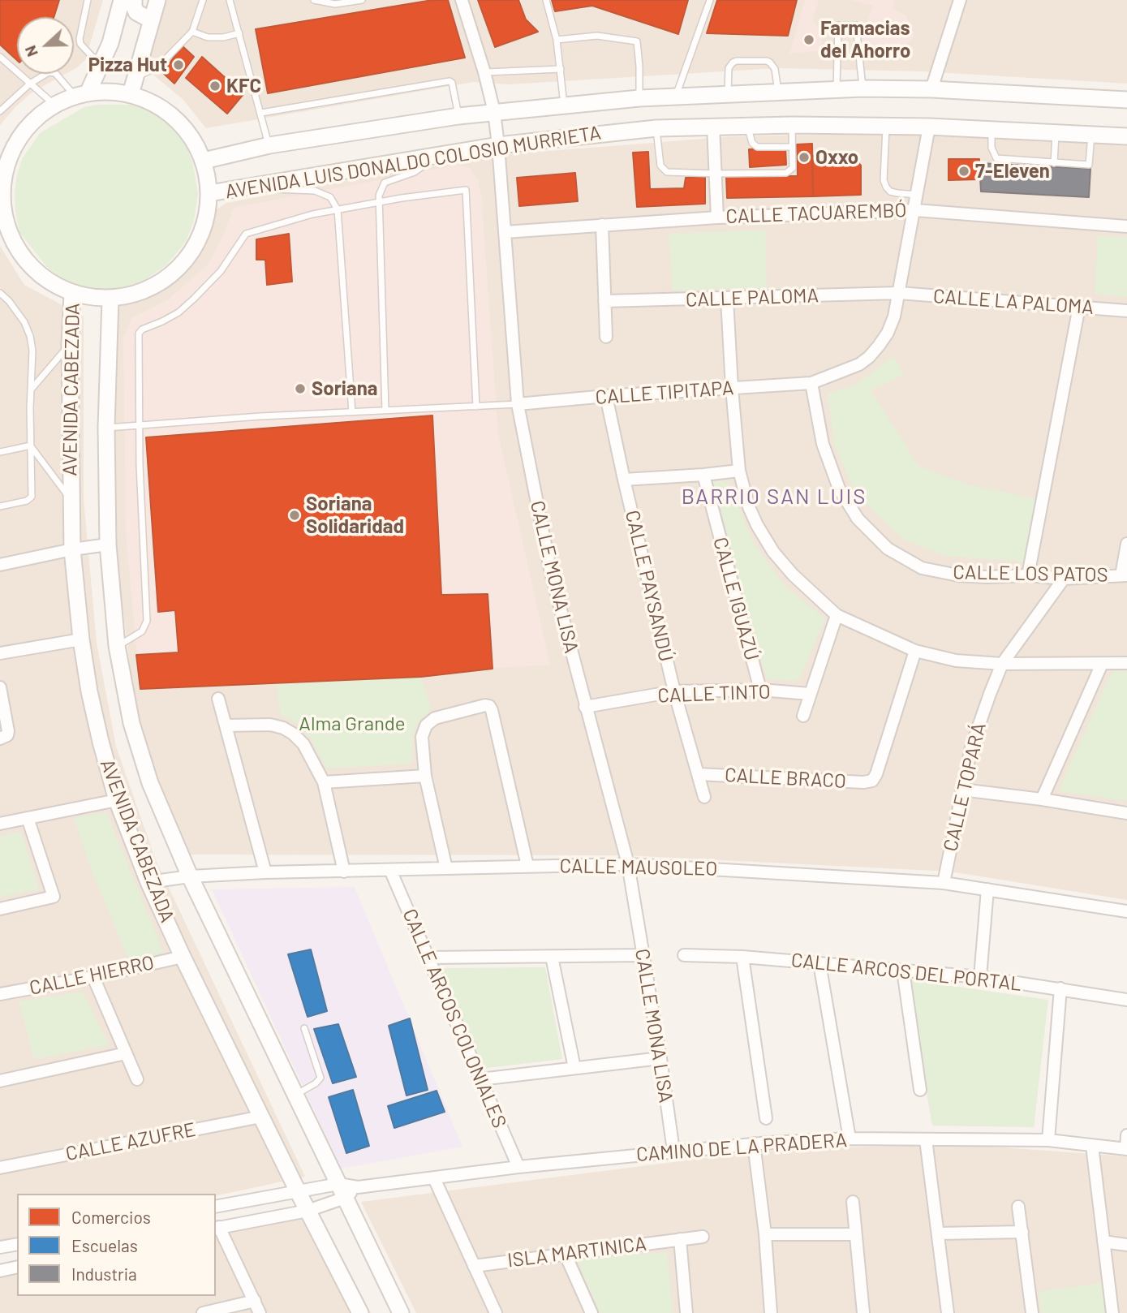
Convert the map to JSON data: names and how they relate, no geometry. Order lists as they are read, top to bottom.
{
  "streets": {
    "main road": ["AVENIDA LUIS DONALDO COLOSIO MURRIETA", "AVENIDA CABEZADA"],
    "street": [
      "CALLE TACUAREMBÓ",
      "CALLE PALOMA",
      "CALLE LA PALOMA",
      "CALLE TIPITAPA",
      "CALLE LOS PATOS",
      "CALLE MONA LISA",
      "CALLE PAYSANDÚ",
      "CALLE IGUAZÚ",
      "CALLE TINTO",
      "CALLE BRACO",
      "CALLE TOPARÁ",
      "CALLE MAUSOLEO",
      "CALLE ARCOS DEL PORTAL",
      "CALLE HIERRO",
      "CALLE ARCOS COLONIALES",
      "CALLE AZUFRE",
      "CAMINO DE LA PRADERA",
      "ISLA MARTINICA"
    ]
  },
  "crossings": [
    ["AVENIDA LUIS DONALDO COLOSIO MURRIETA", "CALLE MONA LISA"],
    ["CALLE TACUAREMBÓ", "CALLE MONA LISA"],
    ["CALLE PALOMA", "CALLE LA PALOMA"],
    ["CALLE PALOMA", "CALLE TIPITAPA"],
    ["CALLE LA PALOMA", "CALLE TIPITAPA"],
    ["AVENIDA CABEZADA", "CALLE MAUSOLEO"],
    ["AVENIDA CABEZADA", "CALLE HIERRO"],
    ["AVENIDA CABEZADA", "CALLE AZUFRE"],
    ["AVENIDA CABEZADA", "CAMINO DE LA PRADERA"],
    ["CALLE TIPITAPA", "CALLE LOS PATOS"],
    ["CALLE TIPITAPA", "CALLE MONA LISA"],
    ["CALLE TIPITAPA", "CALLE PAYSANDÚ"],
    ["CALLE LOS PATOS", "CALLE TOPARÁ"],
    ["CALLE MONA LISA", "CALLE TINTO"],
    ["CALLE MONA LISA", "CALLE MAUSOLEO"],
    ["CALLE MONA LISA", "CAMINO DE LA PRADERA"],
    ["CALLE PAYSANDÚ", "CALLE TINTO"],
    ["CALLE PAYSANDÚ", "CALLE BRACO"],
    ["CALLE IGUAZÚ", "CALLE TINTO"],
    ["CALLE TOPARÁ", "CALLE MAUSOLEO"],
    ["CALLE MAUSOLEO", "CALLE ARCOS COLONIALES"],
    ["CALLE ARCOS COLONIALES", "CAMINO DE LA PRADERA"]
  ],
  "districts": ["BARRIO SAN LUIS"],
  "parks": ["Alma Grande"],
  "places": [
    "Farmacias del Ahorro",
    "Pizza Hut",
    "KFC",
    "Oxxo",
    "7-Eleven",
    "Soriana",
    "Soriana Solidaridad"
  ],
  "legend": ["Comercios", "Escuelas", "Industria"],
  "north": "left"
}
